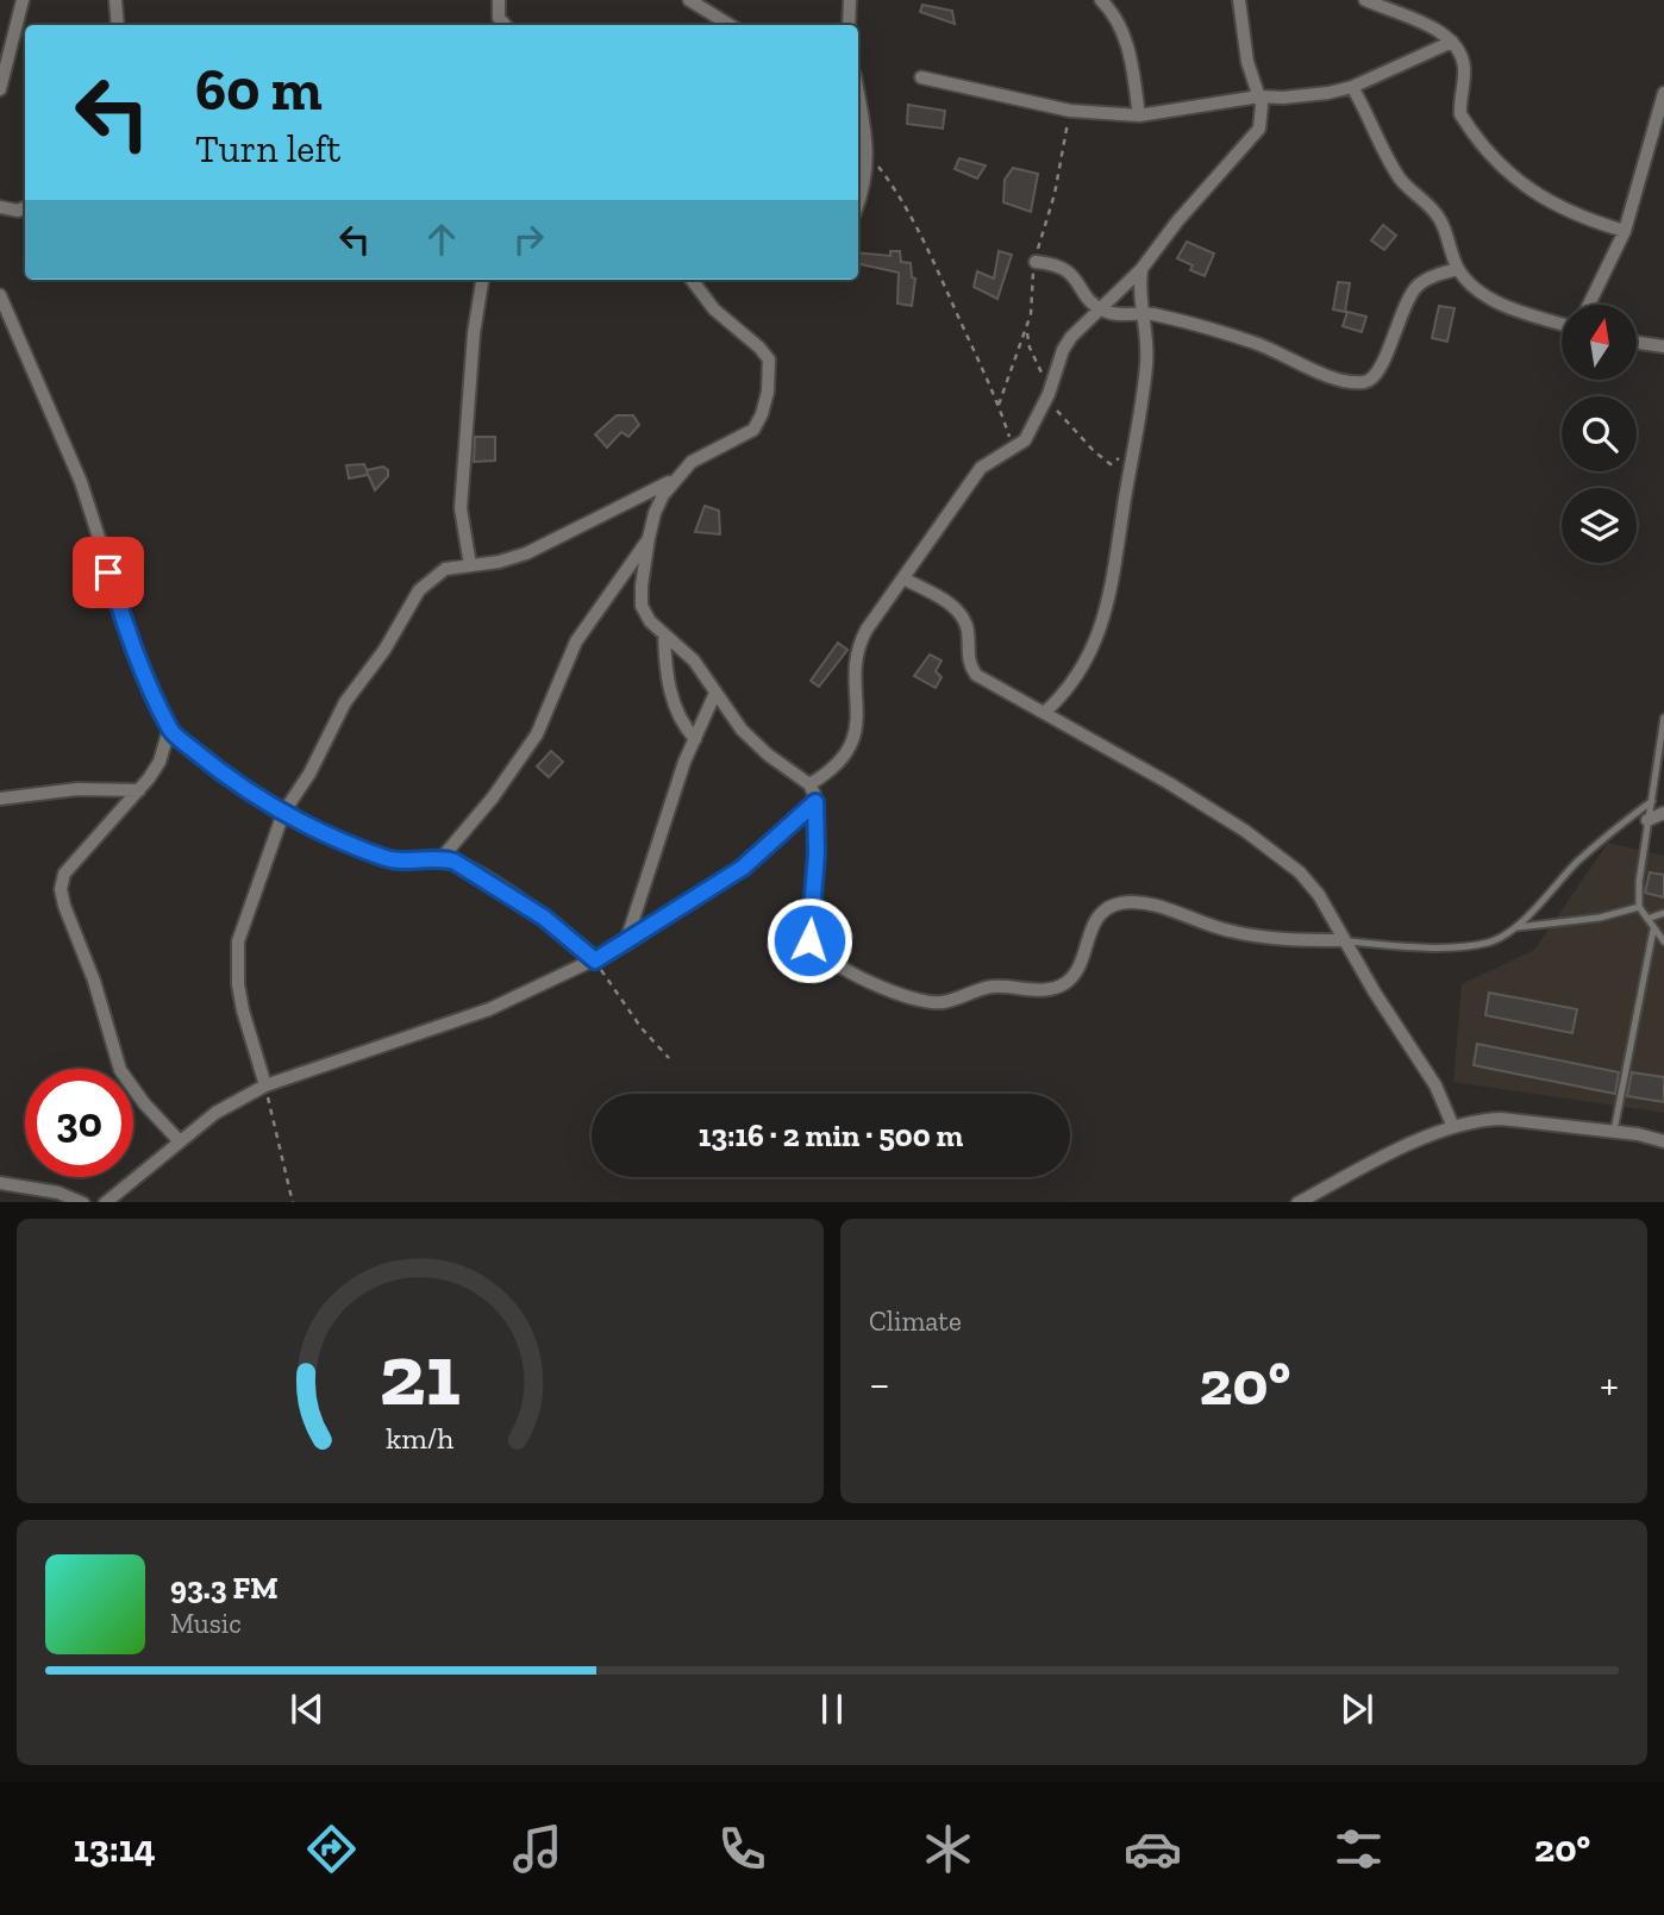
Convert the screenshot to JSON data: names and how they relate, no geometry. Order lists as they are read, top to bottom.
{
  "north": "top",
  "page": {
    "turn": ["60 m", "Turn left"],
    "limit": "30",
    "trip": "13:16 · 2 min · 500 m",
    "tile": "Climate",
    "heat": ["−", "20°", "+"],
    "song": ["93.3 FM", "Music"],
    "tabs": ["13:14", "20°"],
    "gauge": ["21", "km/h"]
  }
}
